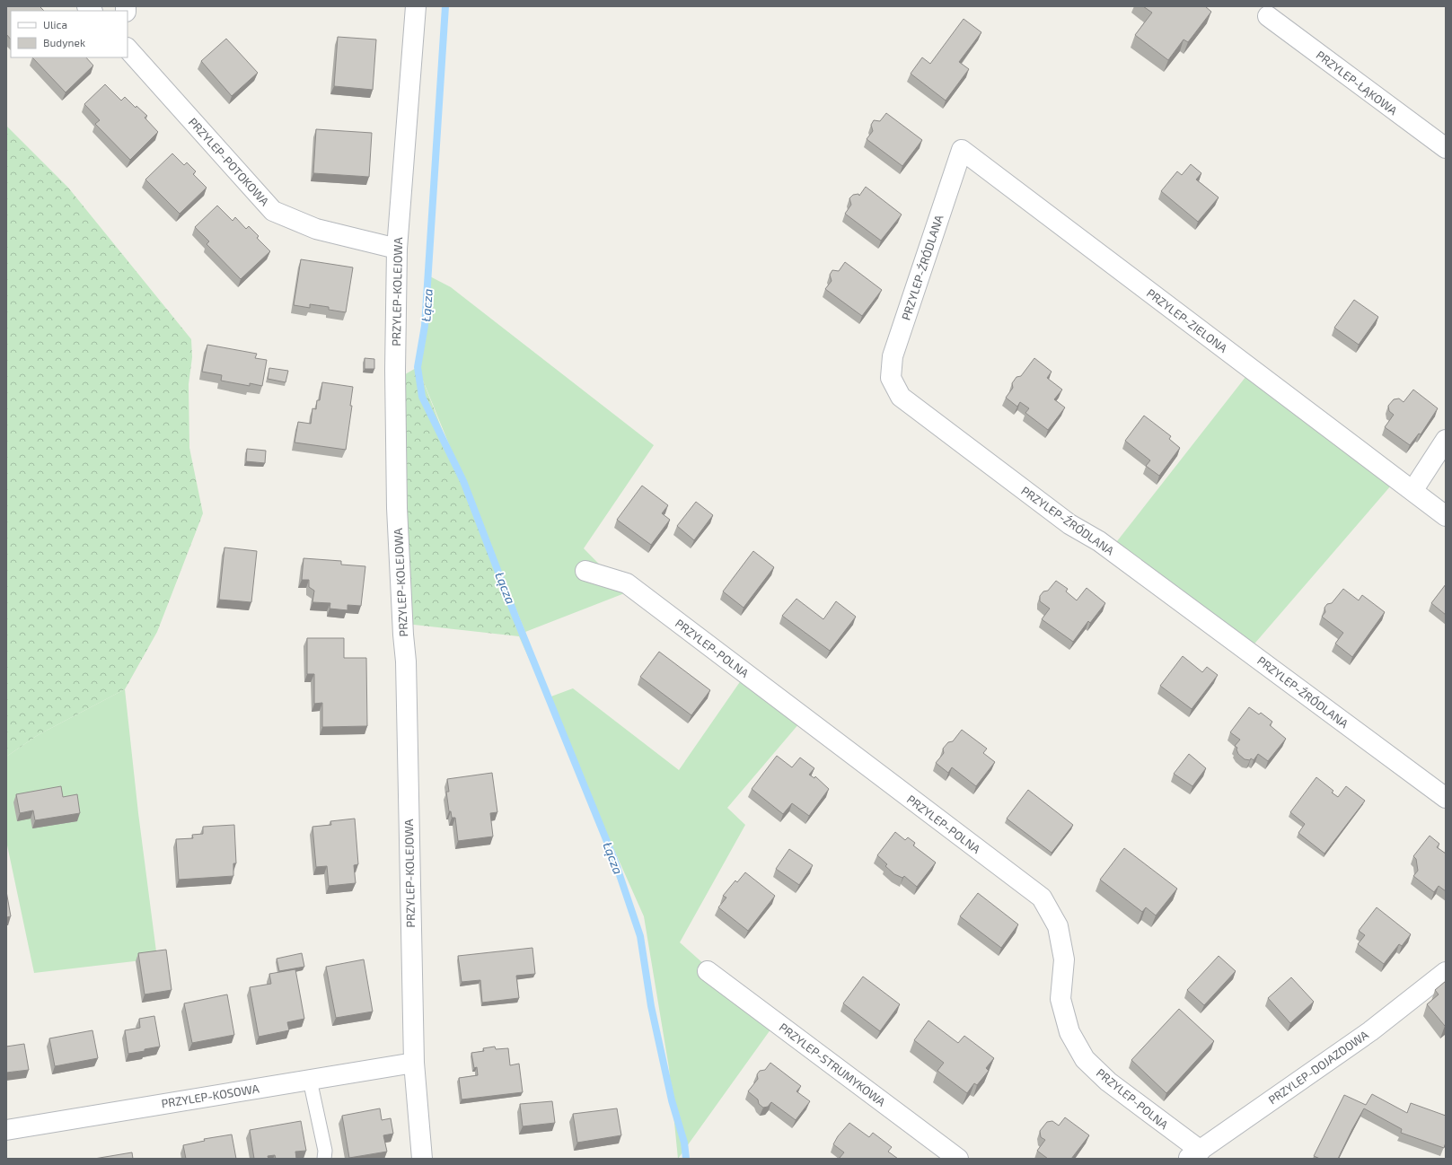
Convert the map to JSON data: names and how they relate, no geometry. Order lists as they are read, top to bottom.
{
  "streets": {
    "street": [
      "PRZYLEP-ŁĄKOWA",
      "PRZYLEP-POTOKOWA",
      "PRZYLEP-ŹRÓDLANA",
      "PRZYLEP-KOLEJOWA",
      "PRZYLEP-ZIELONA",
      "PRZYLEP-POLNA",
      "PRZYLEP-STRUMYKOWA",
      "PRZYLEP-DOJAZDOWA",
      "PRZYLEP-KOSOWA"
    ]
  },
  "crossings": [
    ["PRZYLEP-POTOKOWA", "PRZYLEP-KOLEJOWA"],
    ["PRZYLEP-ŹRÓDLANA", "PRZYLEP-ZIELONA"],
    ["PRZYLEP-KOLEJOWA", "PRZYLEP-KOSOWA"],
    ["PRZYLEP-POLNA", "PRZYLEP-DOJAZDOWA"]
  ],
  "water": ["Łącza"],
  "legend": ["Ulica", "Budynek"]
}
